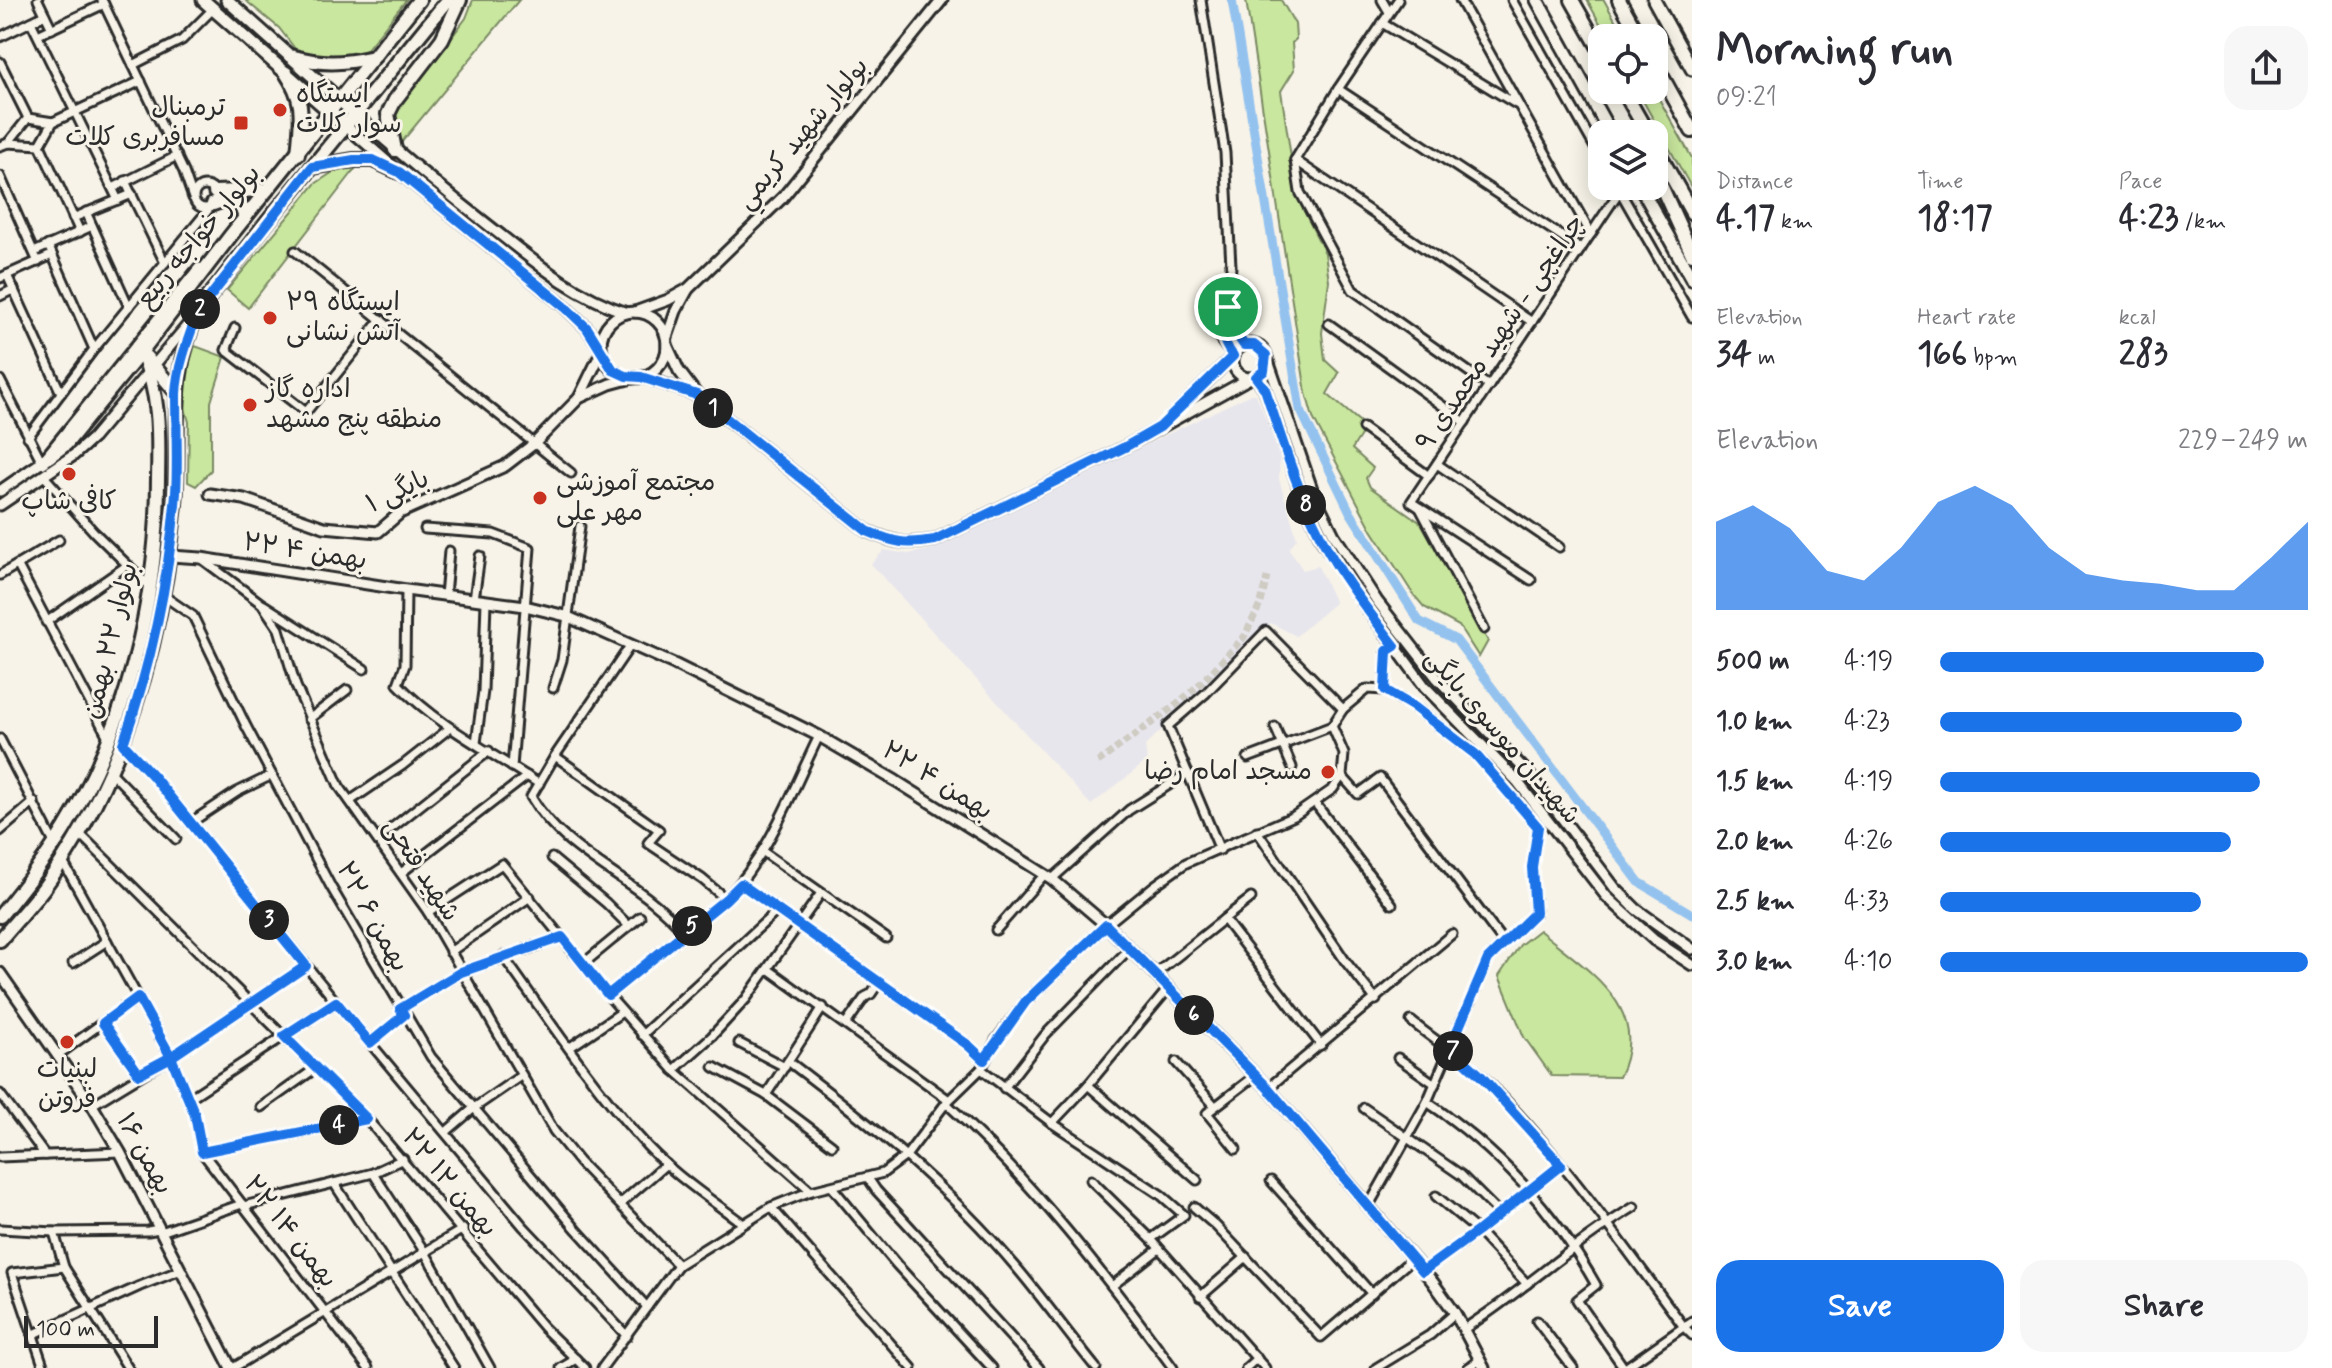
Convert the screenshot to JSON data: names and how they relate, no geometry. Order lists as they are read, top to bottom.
{
  "streets": {
    "main road": ["بولوار خواجه ربیع", "بولوار ۲۲ بهمن"],
    "street": [
      "بولوار شهيد كريمي",
      "۹ چراغچی - شهید محمدی",
      "بایگی ۱",
      "۲۲ بهمن ۴",
      "شهیدان موسوی بایگی",
      "شهید فتحی",
      "۲۲ بهمن ۶",
      "بهمن ۱۶",
      "۲۲ بهمن ۱۲",
      "۲۲ بهمن ۱۴"
    ]
  },
  "crossings": [
    ["بولوار خواجه ربیع", "بولوار ۲۲ بهمن"],
    ["۲۲ بهمن ۴", "بولوار ۲۲ بهمن"],
    ["۲۲ بهمن ۴", "شهید فتحی"],
    ["بولوار ۲۲ بهمن", "۲۲ بهمن ۶"],
    ["بولوار ۲۲ بهمن", "۲۲ بهمن ۱۲"],
    ["بولوار ۲۲ بهمن", "۲۲ بهمن ۱۴"]
  ],
  "places": {
    "other": [
      "ایستگاه سوار کلات",
      "ایستگاه ۲۹ آتش نشانی",
      "اداره گاز منطقه پنج مشهد",
      "کافی شاپ",
      "مجتمع آموزشی مهر علی",
      "مسجد امام رضا",
      "لبنیات فروتن"
    ],
    "transit": ["ترمبنال مسافربری کلات"]
  },
  "scale_bar": "100 m",
  "page": {
    "heading": ["Morning run", "09:21"],
    "stats": [
      ["Distance", "4.17 km"],
      ["Time", "18:17"],
      ["Pace", "4:23 /km"],
      ["Elevation", "34 m"],
      ["Heart rate", "166 bpm"],
      ["kcal", "283"]
    ],
    "pins": [
      "2",
      "1",
      "8",
      "3",
      "5",
      "6",
      "7",
      "4"
    ],
    "chart": ["Elevation", "229–249 m"],
    "list": [
      {
        "name": "500 m",
        "note": "4:19"
      },
      {
        "name": "1.0 km",
        "note": "4:23"
      },
      {
        "name": "1.5 km",
        "note": "4:19"
      },
      {
        "name": "2.0 km",
        "note": "4:26"
      },
      {
        "name": "2.5 km",
        "note": "4:33"
      },
      {
        "name": "3.0 km",
        "note": "4:10"
      }
    ],
    "buttons": ["Save", "Share"],
    "scale": "100 m"
  }
}
